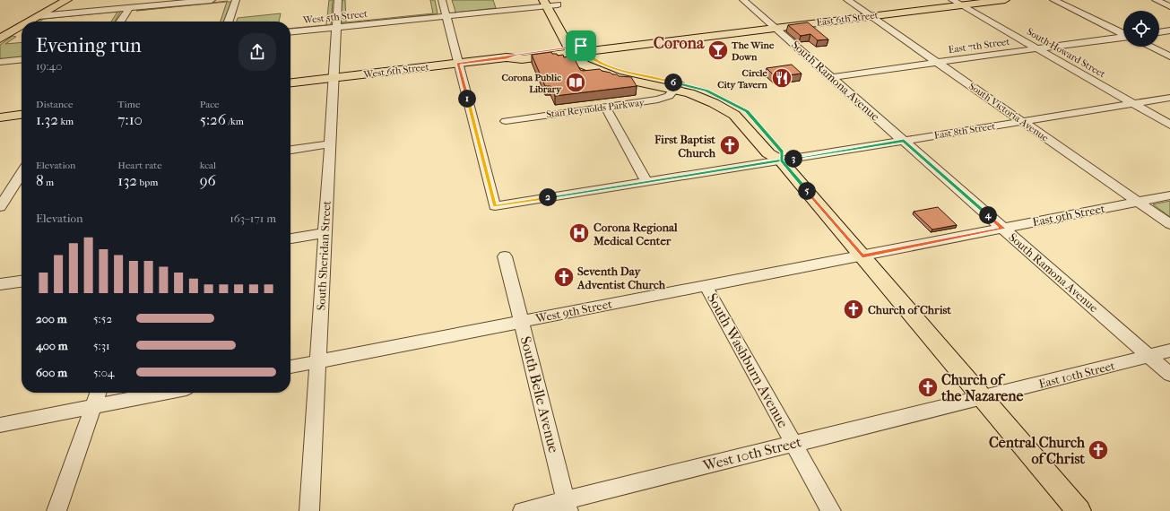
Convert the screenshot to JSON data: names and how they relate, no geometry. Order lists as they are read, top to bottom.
{
  "streets": {
    "main road": ["East 6th Street", "West 6th Street"],
    "street": [
      "West 5th Street",
      "East 7th Street",
      "South Howard Street",
      "South Ramona Avenue",
      "Stan Reynolds Parkway",
      "South Victoria Avenue",
      "East 8th Street",
      "East 9th Street",
      "South Sheridan Street",
      "West 9th Street",
      "South Washburn Avenue",
      "East 10th Street",
      "South Belle Avenue",
      "West 10th Street"
    ]
  },
  "crossings": [
    ["West 5th Street", "South Sheridan Street"],
    ["East 6th Street", "South Howard Street"],
    ["East 6th Street", "West 6th Street"],
    ["East 6th Street", "South Ramona Avenue"],
    ["East 6th Street", "South Victoria Avenue"],
    ["East 7th Street", "South Howard Street"],
    ["East 7th Street", "South Ramona Avenue"],
    ["East 7th Street", "South Victoria Avenue"],
    ["South Howard Street", "East 8th Street"],
    ["West 6th Street", "East 8th Street"],
    ["West 6th Street", "South Sheridan Street"],
    ["South Ramona Avenue", "East 8th Street"],
    ["South Ramona Avenue", "East 9th Street"],
    ["South Ramona Avenue", "East 10th Street"],
    ["South Victoria Avenue", "East 8th Street"],
    ["South Victoria Avenue", "East 9th Street"],
    ["East 9th Street", "West 9th Street"],
    ["South Sheridan Street", "West 9th Street"],
    ["West 9th Street", "South Washburn Avenue"],
    ["West 9th Street", "South Belle Avenue"],
    ["South Washburn Avenue", "West 10th Street"],
    ["East 10th Street", "West 10th Street"],
    ["South Belle Avenue", "West 10th Street"]
  ],
  "districts": ["Corona"],
  "places": {
    "bar": ["The Wine Down"],
    "restaurant": ["Circle City Tavern"],
    "library": ["Corona Public Library"],
    "church": [
      "First Baptist Church",
      "Seventh Day Adventist Church",
      "Church of Christ",
      "Church of the Nazarene",
      "Central Church of Christ"
    ],
    "hospital": ["Corona Regional Medical Center"]
  },
  "page": {
    "heading": ["Evening run", "19:40"],
    "pins": [
      "6",
      "1",
      "3",
      "5",
      "2",
      "4"
    ],
    "stats": [
      ["Distance", "1.32 km"],
      ["Time", "7:10"],
      ["Pace", "5:26 /km"],
      ["Elevation", "8 m"],
      ["Heart rate", "132 bpm"],
      ["kcal", "96"]
    ],
    "chart": ["Elevation", "163–171 m"],
    "list": [
      {
        "name": "200 m",
        "note": "5:52"
      },
      {
        "name": "400 m",
        "note": "5:31"
      },
      {
        "name": "600 m",
        "note": "5:04"
      }
    ]
  }
}
